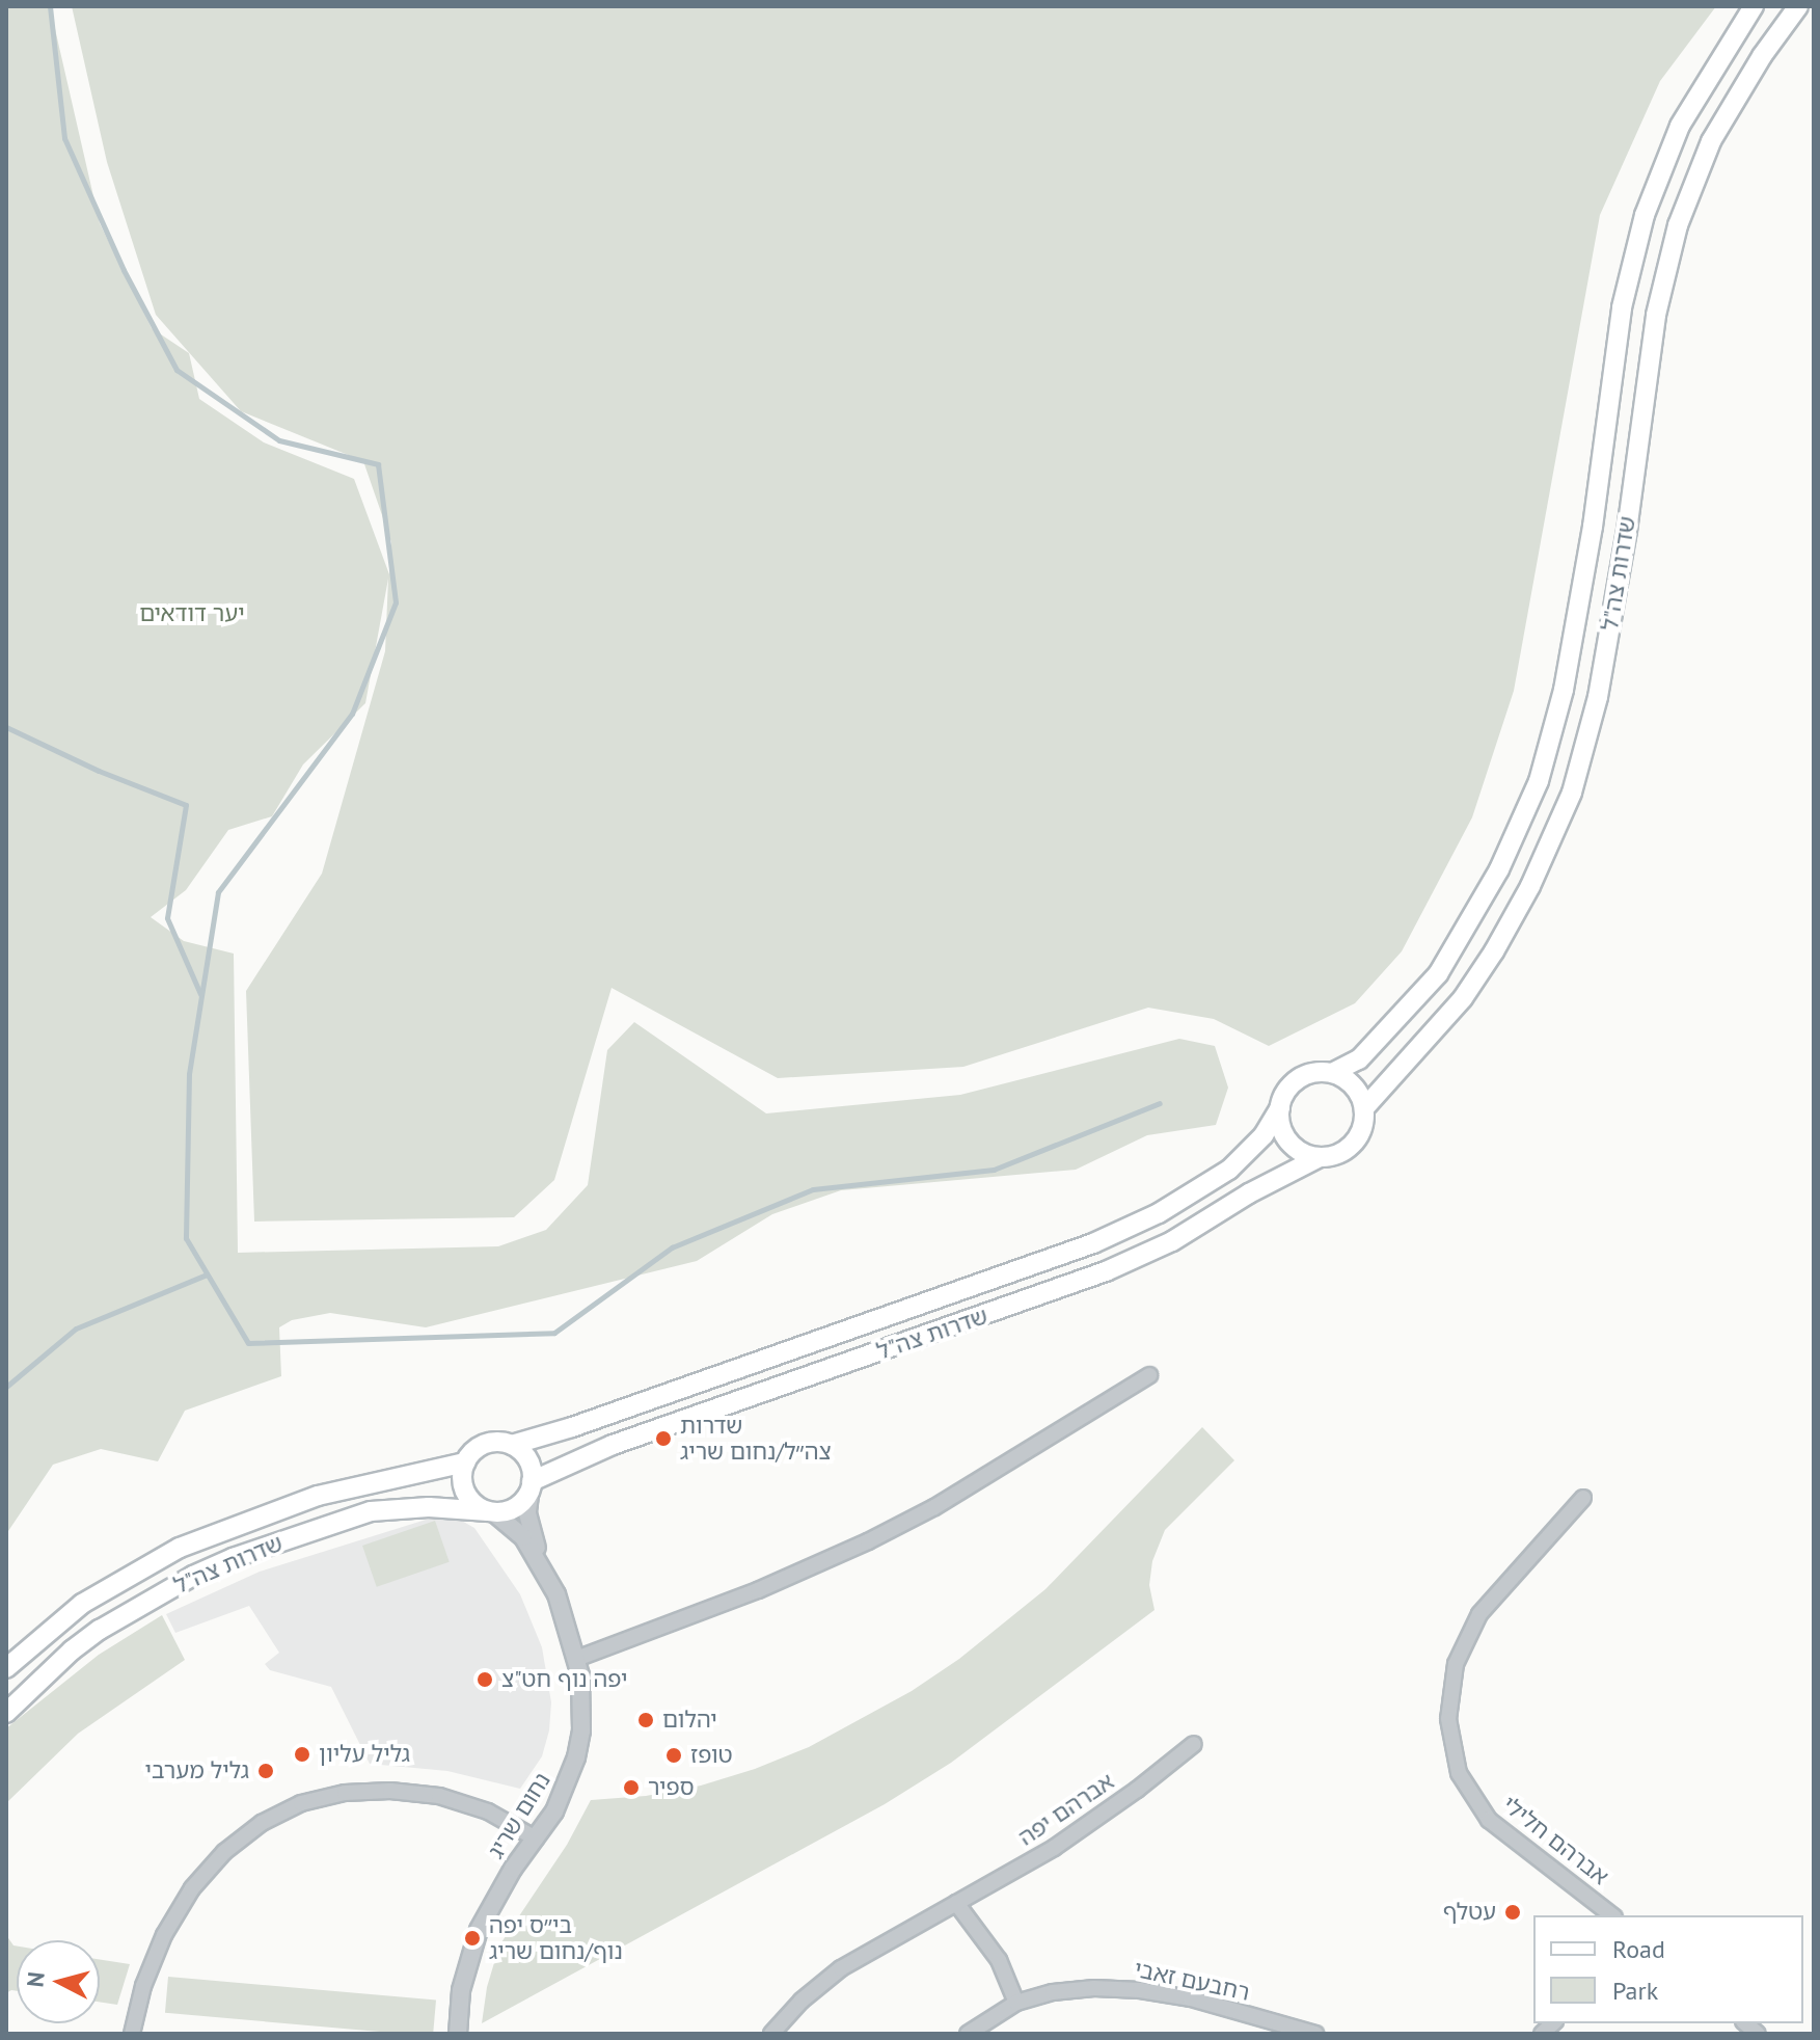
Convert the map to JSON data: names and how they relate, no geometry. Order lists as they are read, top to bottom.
{
  "streets": {
    "main road": ["שדרות צה\"ל"],
    "street": [
      "אברהם יפה",
      "נחום שריג",
      "אברהם חלילי",
      "רחבעם זאבי"
    ]
  },
  "crossings": [
    ["שדרות צה\"ל", "נחום שריג"]
  ],
  "parks": ["יער דודאים"],
  "places": [
    "שדרות צה״ל/נחום שריג",
    "יפה נוף חט\"צ",
    "יהלום",
    "גליל עליון",
    "טופז",
    "גליל מערבי",
    "ספיר",
    "עטלף",
    "בי״ס יפה נוף/נחום שריג"
  ],
  "legend": ["Road", "Park"],
  "north": "left"
}
